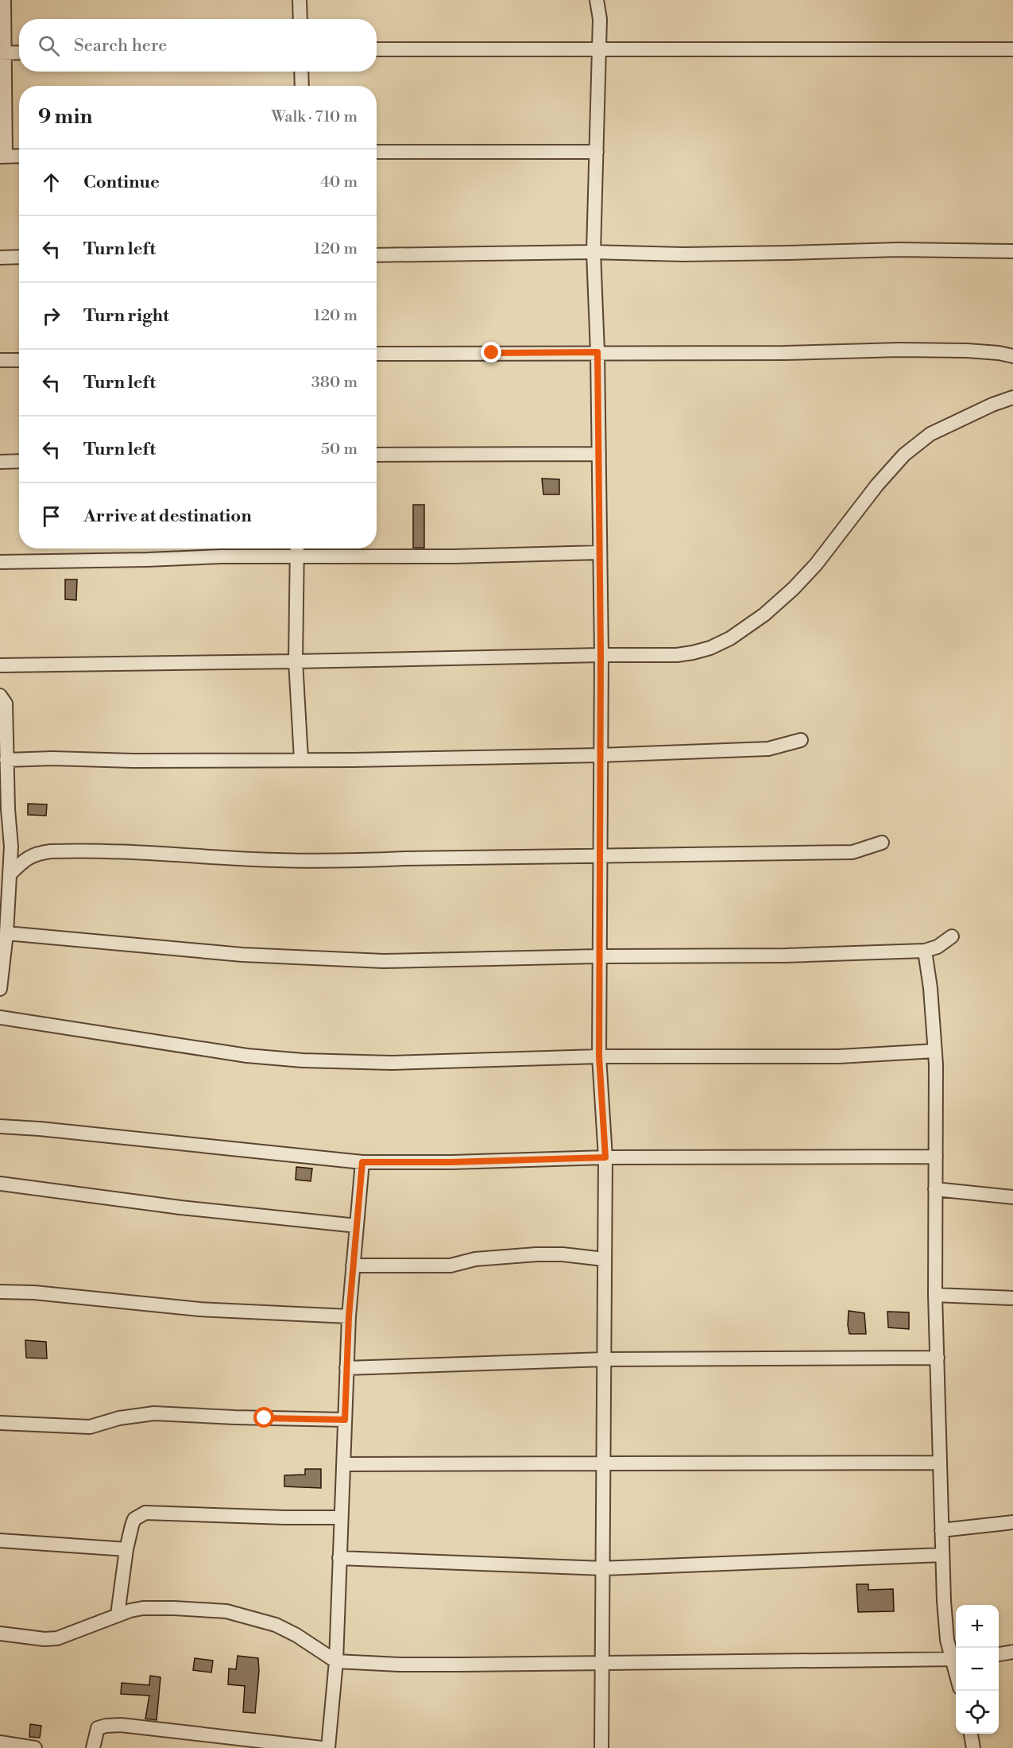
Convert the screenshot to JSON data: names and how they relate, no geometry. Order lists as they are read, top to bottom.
{
  "page": {
    "search": "Search here",
    "heading": ["9 min", "Walk · 710 m"],
    "list": [
      ["Continue", "40 m"],
      ["Turn left", "120 m"],
      ["Turn right", "120 m"],
      ["Turn left", "380 m"],
      ["Turn left", "50 m"],
      "Arrive at destination"
    ],
    "map_buttons": ["+", "−"]
  }
}
